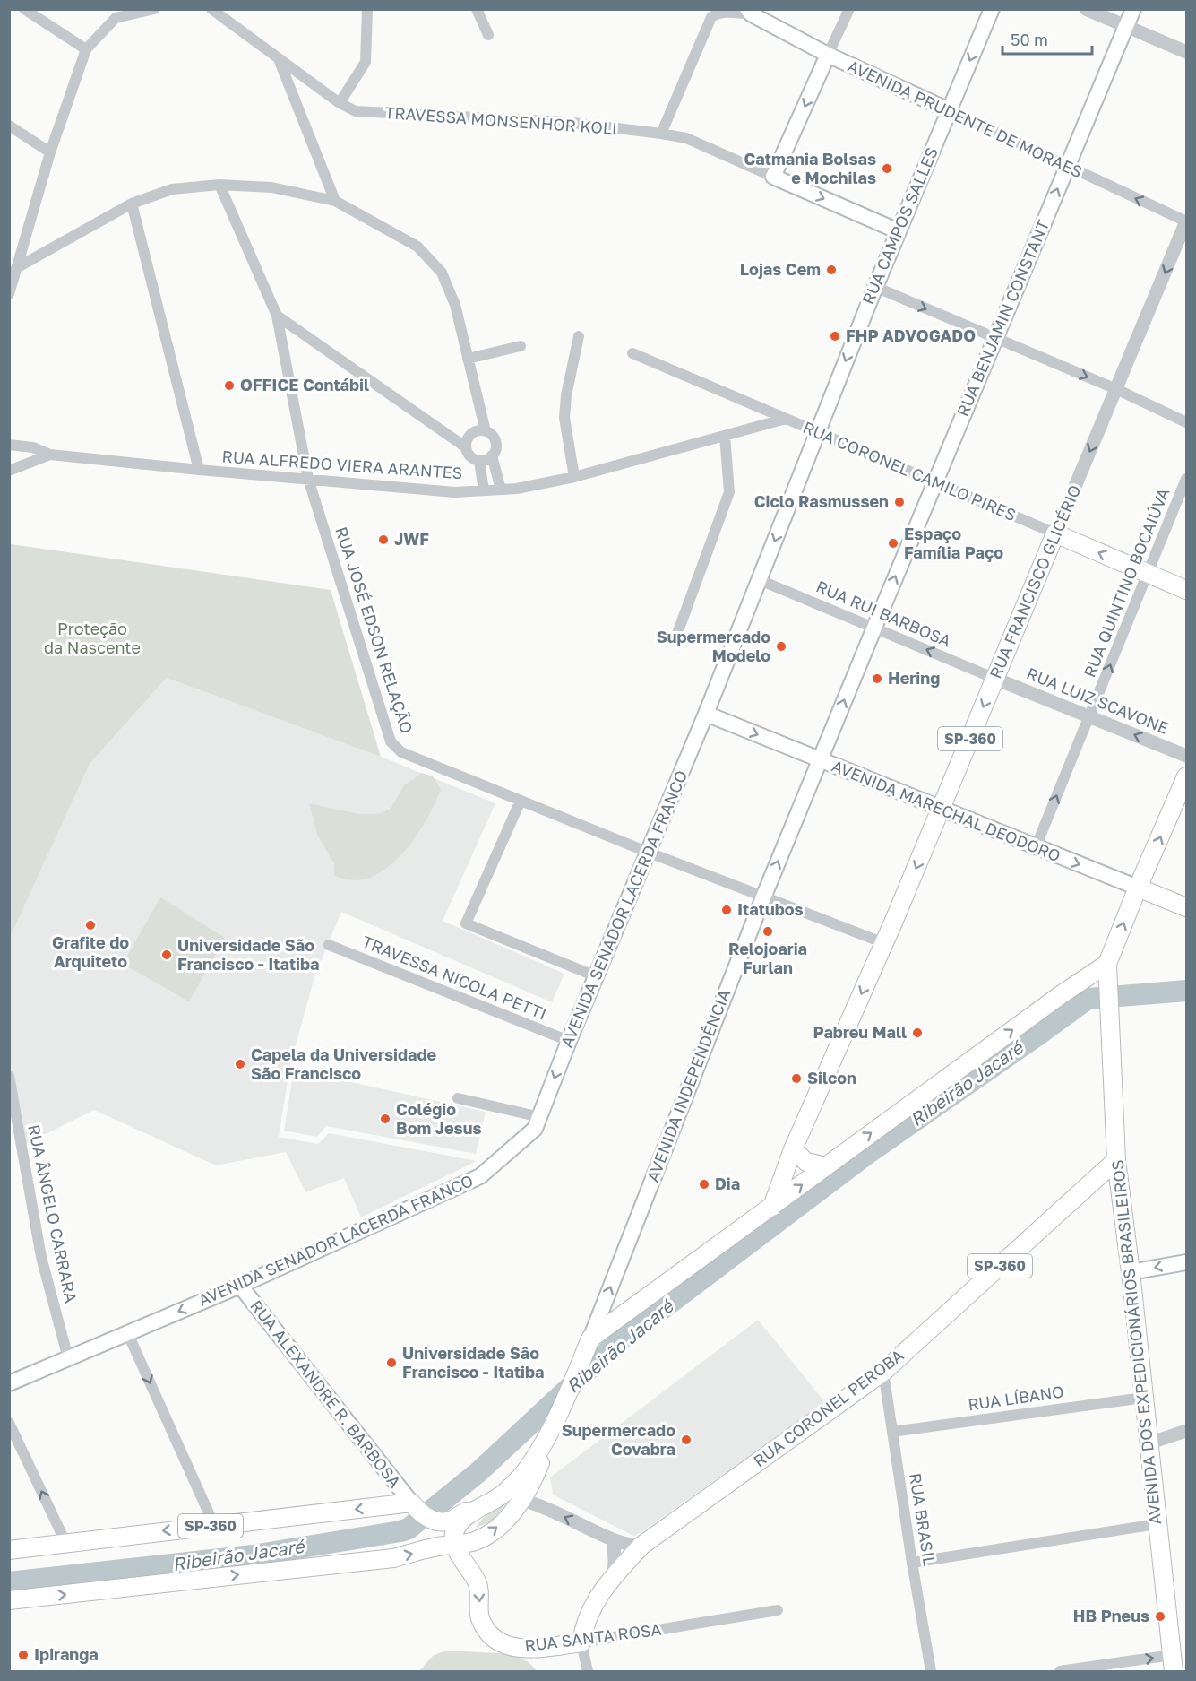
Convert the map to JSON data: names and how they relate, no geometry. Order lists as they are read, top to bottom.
{
  "streets": {
    "main road": [
      "AVENIDA PRUDENTE DE MORAES",
      "TRAVESSA MONSENHOR KOLI",
      "RUA CAMPOS SALLES",
      "RUA BENJAMIN CONSTANT",
      "RUA CORONEL CAMILO PIRES",
      "RUA FRANCISCO GLICÉRIO",
      "SP-360",
      "AVENIDA MARECHAL DEODORO",
      "AVENIDA SENADOR LACERDA FRANCO",
      "AVENIDA INDEPENDÊNCIA",
      "AVENIDA DOS EXPEDICIONÁRIOS BRASILEIROS",
      "RUA ALEXANDRE R. BARBOSA",
      "RUA CORONEL PEROBA",
      "RUA SANTA ROSA"
    ],
    "street": [
      "RUA ALFREDO VIERA ARANTES",
      "RUA QUINTINO BOCAIÚVA",
      "RUA RUI BARBOSA",
      "RUA JOSÉ EDSON RELAÇÃO",
      "RUA LUIZ SCAVONE",
      "TRAVESSA NICOLA PETTI",
      "RUA ÂNGELO CARRARA",
      "RUA LÍBANO",
      "RUA BRASIL"
    ]
  },
  "crossings": [
    ["AVENIDA PRUDENTE DE MORAES", "RUA CAMPOS SALLES"],
    ["AVENIDA PRUDENTE DE MORAES", "RUA BENJAMIN CONSTANT"],
    ["AVENIDA PRUDENTE DE MORAES", "RUA FRANCISCO GLICÉRIO"],
    ["TRAVESSA MONSENHOR KOLI", "RUA CAMPOS SALLES"],
    ["RUA CAMPOS SALLES", "RUA CORONEL CAMILO PIRES"],
    ["RUA CAMPOS SALLES", "RUA RUI BARBOSA"],
    ["RUA CAMPOS SALLES", "AVENIDA MARECHAL DEODORO"],
    ["RUA CAMPOS SALLES", "AVENIDA SENADOR LACERDA FRANCO"],
    ["RUA BENJAMIN CONSTANT", "RUA CORONEL CAMILO PIRES"],
    ["RUA BENJAMIN CONSTANT", "RUA RUI BARBOSA"],
    ["RUA BENJAMIN CONSTANT", "AVENIDA INDEPENDÊNCIA"],
    ["RUA ALFREDO VIERA ARANTES", "RUA CORONEL CAMILO PIRES"],
    ["RUA ALFREDO VIERA ARANTES", "RUA JOSÉ EDSON RELAÇÃO"],
    ["RUA CORONEL CAMILO PIRES", "RUA FRANCISCO GLICÉRIO"],
    ["RUA CORONEL CAMILO PIRES", "RUA QUINTINO BOCAIÚVA"],
    ["RUA FRANCISCO GLICÉRIO", "RUA RUI BARBOSA"],
    ["RUA FRANCISCO GLICÉRIO", "RUA JOSÉ EDSON RELAÇÃO"],
    ["RUA FRANCISCO GLICÉRIO", "RUA LUIZ SCAVONE"],
    ["RUA FRANCISCO GLICÉRIO", "SP-360"],
    ["RUA FRANCISCO GLICÉRIO", "AVENIDA MARECHAL DEODORO"],
    ["RUA QUINTINO BOCAIÚVA", "RUA LUIZ SCAVONE"],
    ["RUA QUINTINO BOCAIÚVA", "AVENIDA MARECHAL DEODORO"],
    ["RUA RUI BARBOSA", "RUA LUIZ SCAVONE"],
    ["RUA RUI BARBOSA", "AVENIDA INDEPENDÊNCIA"],
    ["RUA JOSÉ EDSON RELAÇÃO", "SP-360"],
    ["RUA JOSÉ EDSON RELAÇÃO", "AVENIDA SENADOR LACERDA FRANCO"],
    ["RUA JOSÉ EDSON RELAÇÃO", "AVENIDA INDEPENDÊNCIA"],
    ["SP-360", "AVENIDA INDEPENDÊNCIA"],
    ["SP-360", "RUA ALEXANDRE R. BARBOSA"],
    ["AVENIDA MARECHAL DEODORO", "AVENIDA SENADOR LACERDA FRANCO"],
    ["AVENIDA MARECHAL DEODORO", "AVENIDA INDEPENDÊNCIA"],
    ["AVENIDA SENADOR LACERDA FRANCO", "TRAVESSA NICOLA PETTI"],
    ["AVENIDA SENADOR LACERDA FRANCO", "RUA ÂNGELO CARRARA"],
    ["AVENIDA SENADOR LACERDA FRANCO", "RUA ALEXANDRE R. BARBOSA"],
    ["AVENIDA INDEPENDÊNCIA", "RUA ALEXANDRE R. BARBOSA"],
    ["AVENIDA INDEPENDÊNCIA", "RUA SANTA ROSA"],
    ["AVENIDA DOS EXPEDICIONÁRIOS BRASILEIROS", "RUA LÍBANO"],
    ["AVENIDA DOS EXPEDICIONÁRIOS BRASILEIROS", "RUA CORONEL PEROBA"],
    ["RUA LÍBANO", "RUA BRASIL"],
    ["RUA CORONEL PEROBA", "RUA BRASIL"],
    ["RUA CORONEL PEROBA", "RUA SANTA ROSA"]
  ],
  "one_way": [
    "RUA CAMPOS SALLES",
    "RUA BENJAMIN CONSTANT",
    "RUA FRANCISCO GLICÉRIO",
    "RUA QUINTINO BOCAIÚVA",
    "RUA RUI BARBOSA",
    "RUA LUIZ SCAVONE",
    "AVENIDA MARECHAL DEODORO",
    "RUA SANTA ROSA"
  ],
  "water": ["Ribeirão Jacaré"],
  "parks": ["Proteção da Nascente"],
  "places": [
    "Catmania Bolsas e Mochilas",
    "Lojas Cem",
    "FHP ADVOGADO",
    "OFFICE Contábil",
    "Ciclo Rasmussen",
    "JWF",
    "Espaço Família Paço",
    "Supermercado Modelo",
    "Hering",
    "Itatubos",
    "Grafite do Arquiteto",
    "Relojoaria Furlan",
    "Universidade São Francisco - Itatiba",
    "Pabreu Mall",
    "Capela da Universidade São Francisco",
    "Silcon",
    "Colégio Bom Jesus",
    "Dia",
    "Universidade Sâo Francisco - Itatiba",
    "Supermercado Covabra",
    "HB Pneus",
    "Ipiranga"
  ],
  "scale_bar": "50 m"
}
